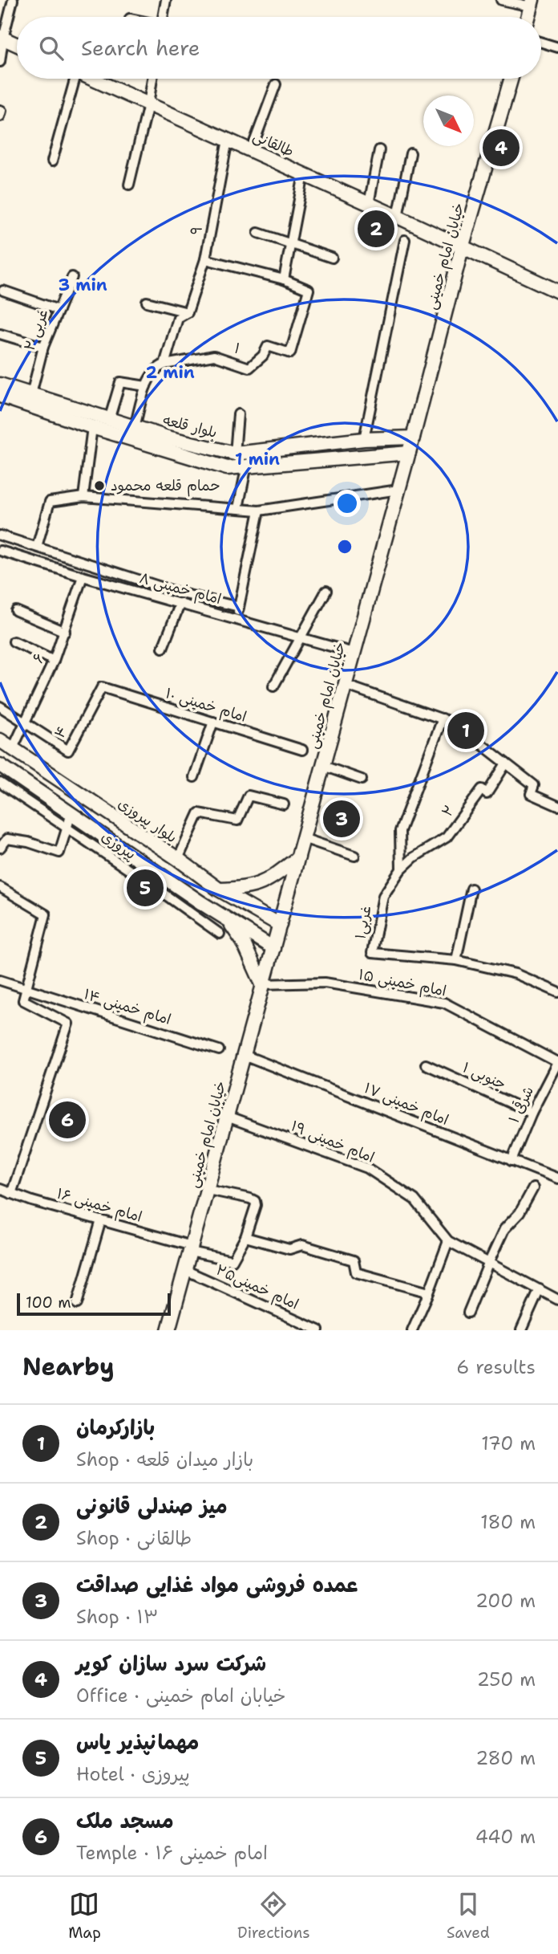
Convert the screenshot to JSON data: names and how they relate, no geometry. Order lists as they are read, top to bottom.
{
  "streets": {
    "main road": [
      "طالقانی",
      "خیابان امام خمینی",
      "بلوار قلعه",
      "بلوار پیروزی"
    ],
    "street": [
      "۹",
      "۲ غربی",
      "۱",
      "امام خمینی ۸",
      "۶",
      "امام خمینی ۱۰",
      "۴",
      "۲",
      "پیروزی",
      "غربی۱",
      "امام خمینی ۱۵",
      "امام خمینی ۱۴",
      "۱ جنوبی",
      "امام خمینی ۱۷",
      "۱ شرقی",
      "امام خمینی ۱۹",
      "امام خمینی ۱۶",
      "امام خمینی۲۵"
    ]
  },
  "crossings": [
    ["طالقانی", "۹"],
    ["طالقانی", "خیابان امام خمینی"],
    ["خیابان امام خمینی", "بلوار قلعه"],
    ["خیابان امام خمینی", "امام خمینی ۸"],
    ["خیابان امام خمینی", "بلوار پیروزی"],
    ["خیابان امام خمینی", "امام خمینی ۱۵"],
    ["خیابان امام خمینی", "امام خمینی ۱۷"],
    ["خیابان امام خمینی", "امام خمینی ۱۹"],
    ["خیابان امام خمینی", "امام خمینی ۱۶"],
    ["خیابان امام خمینی", "امام خمینی۲۵"],
    ["۲ غربی", "بلوار قلعه"],
    ["امام خمینی ۸", "۶"],
    ["۶", "۴"],
    ["۶", "بلوار پیروزی"],
    ["امام خمینی ۱۰", "۴"],
    ["۲", "غربی۱"],
    ["امام خمینی ۱۵", "۱ شرقی"],
    ["۱ جنوبی", "۱ شرقی"],
    ["امام خمینی ۱۷", "۱ شرقی"]
  ],
  "places": ["حمام قلعه محمود"],
  "scale_bar": "100 m",
  "north": "bottom right",
  "page": {
    "search": "Search here",
    "pins": [
      "4",
      "2",
      "1",
      "3",
      "5",
      "6"
    ],
    "scale": "100 m",
    "heading": ["Nearby", "6 results"],
    "list": [
      {
        "mark": "1",
        "name": "بازارکرمان",
        "note": "Shop · بازار میدان قلعه",
        "value": "170 m"
      },
      {
        "mark": "2",
        "name": "میز صندلی قانونی",
        "note": "Shop · طالقانی",
        "value": "180 m"
      },
      {
        "mark": "3",
        "name": "عمده فروشی مواد غذایی صداقت",
        "note": "Shop · ۱۳",
        "value": "200 m"
      },
      {
        "mark": "4",
        "name": "شرکت سرد سازان کویر",
        "note": "Office · خیابان امام خمینی",
        "value": "250 m"
      },
      {
        "mark": "5",
        "name": "مهمانپذیر یاس",
        "note": "Hotel · پیروزی",
        "value": "280 m"
      },
      {
        "mark": "6",
        "name": "مسجد ملک",
        "note": "Temple · امام خمینی ۱۶",
        "value": "440 m"
      }
    ],
    "nav": ["Map", "Directions", "Saved"]
  },
  "rings": ["3 min", "2 min", "1 min"]
}
